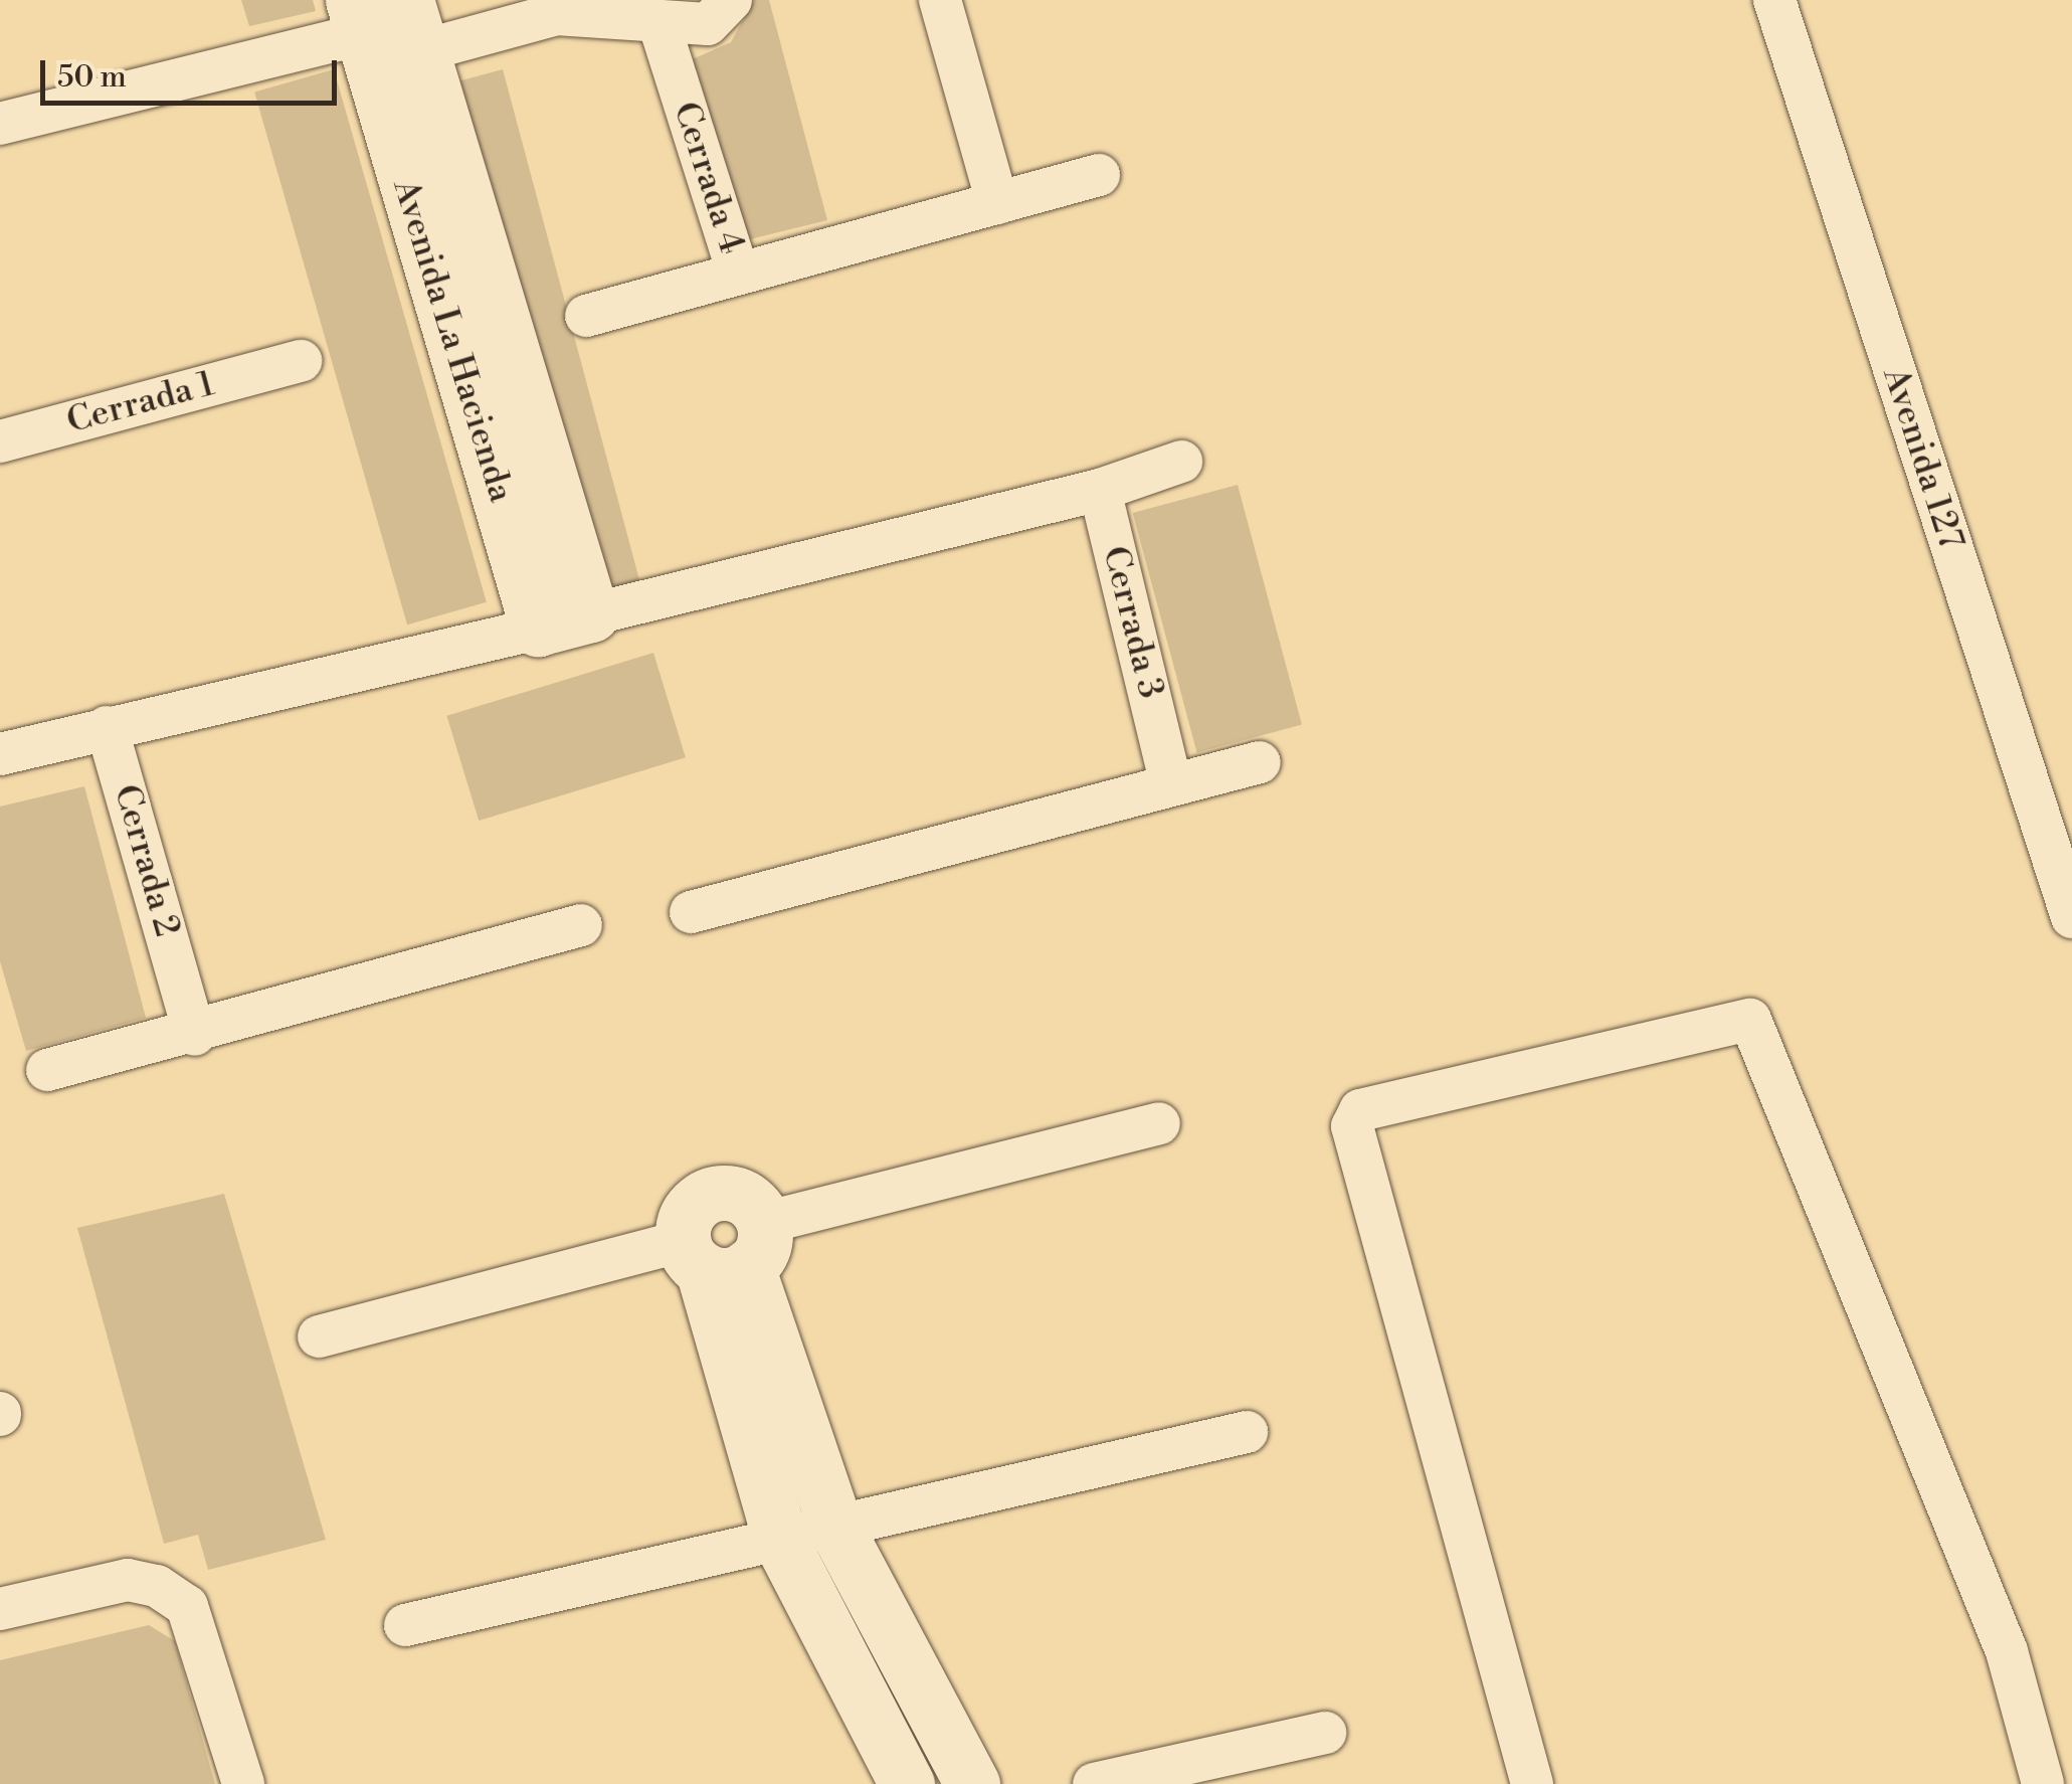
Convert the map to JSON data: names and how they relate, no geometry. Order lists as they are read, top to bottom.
{
  "streets": {
    "street": [
      "Cerrada 4",
      "Avenida La Hacienda",
      "Cerrada 1",
      "Avenida 127",
      "Cerrada 3",
      "Cerrada 2"
    ]
  },
  "scale_bar": "50 m"
}
